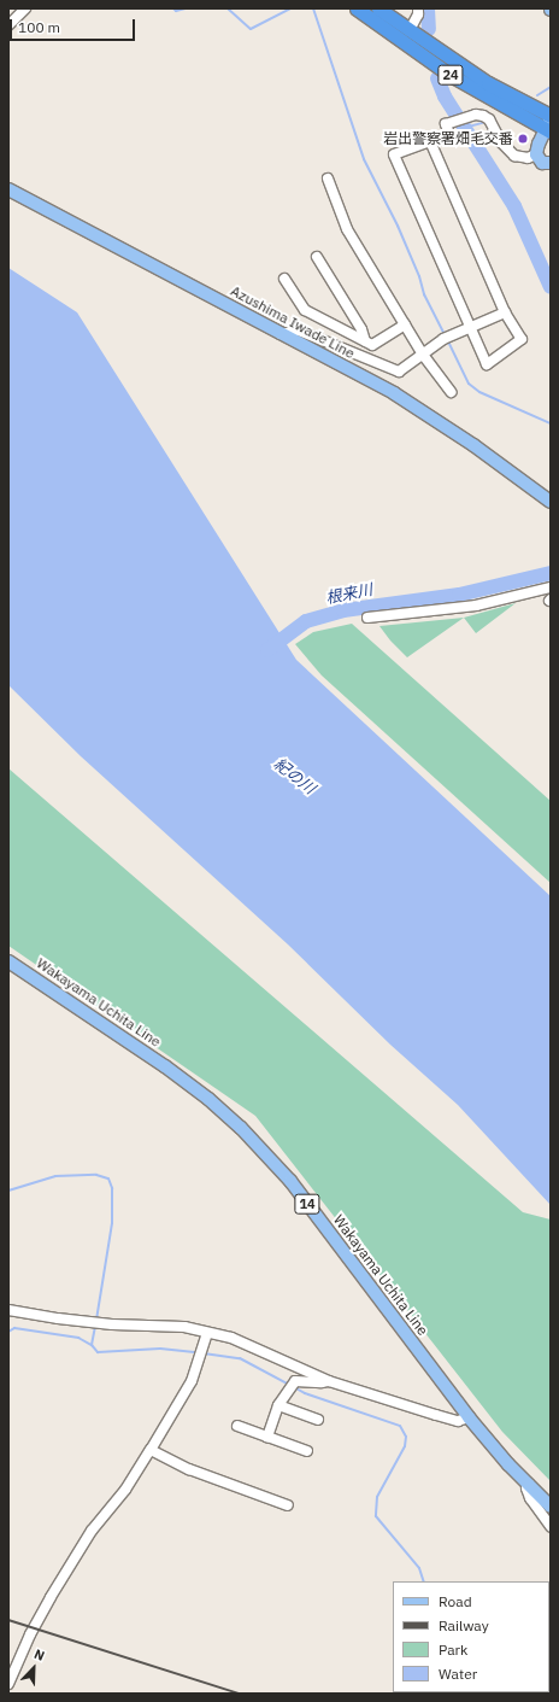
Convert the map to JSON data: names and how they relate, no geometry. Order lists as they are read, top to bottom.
{
  "streets": {
    "highway": ["24"],
    "main road": ["Azushima Iwade Line", "Wakayama Uchita Line", "14"]
  },
  "water": ["根来川", "紀の川"],
  "places": ["岩出警察署畑毛交番"],
  "legend": [
    "Road",
    "Railway",
    "Park",
    "Water"
  ],
  "scale_bar": "100 m",
  "north": "top right"
}
